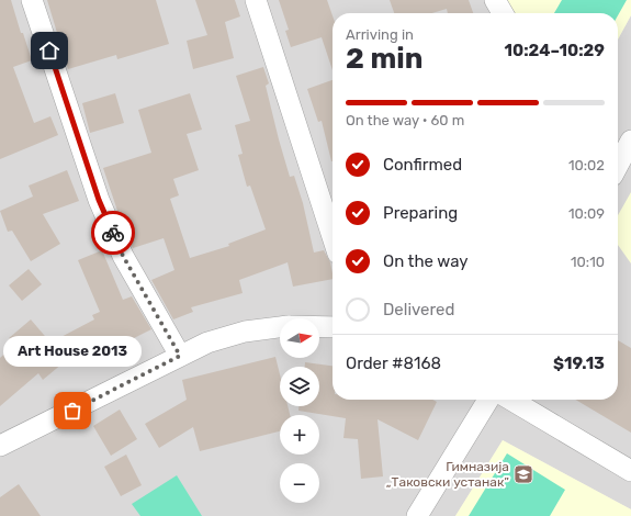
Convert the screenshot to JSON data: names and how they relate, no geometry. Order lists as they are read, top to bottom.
{
  "places": {
    "other": ["Art House 2013"],
    "school or university": ["Гимназија „Таковски устанак”"]
  },
  "north": "right",
  "page": {
    "heading": ["2 min", "Arriving in", "10:24–10:29"],
    "panel": ["Order #8168", "$19.13"],
    "bar": "On the way · 60 m",
    "list": [
      ["Confirmed", "10:02"],
      ["Preparing", "10:09"],
      ["On the way", "10:10"],
      "Delivered"
    ],
    "map_buttons": ["+", "−"],
    "bubble": "Art House 2013"
  }
}
